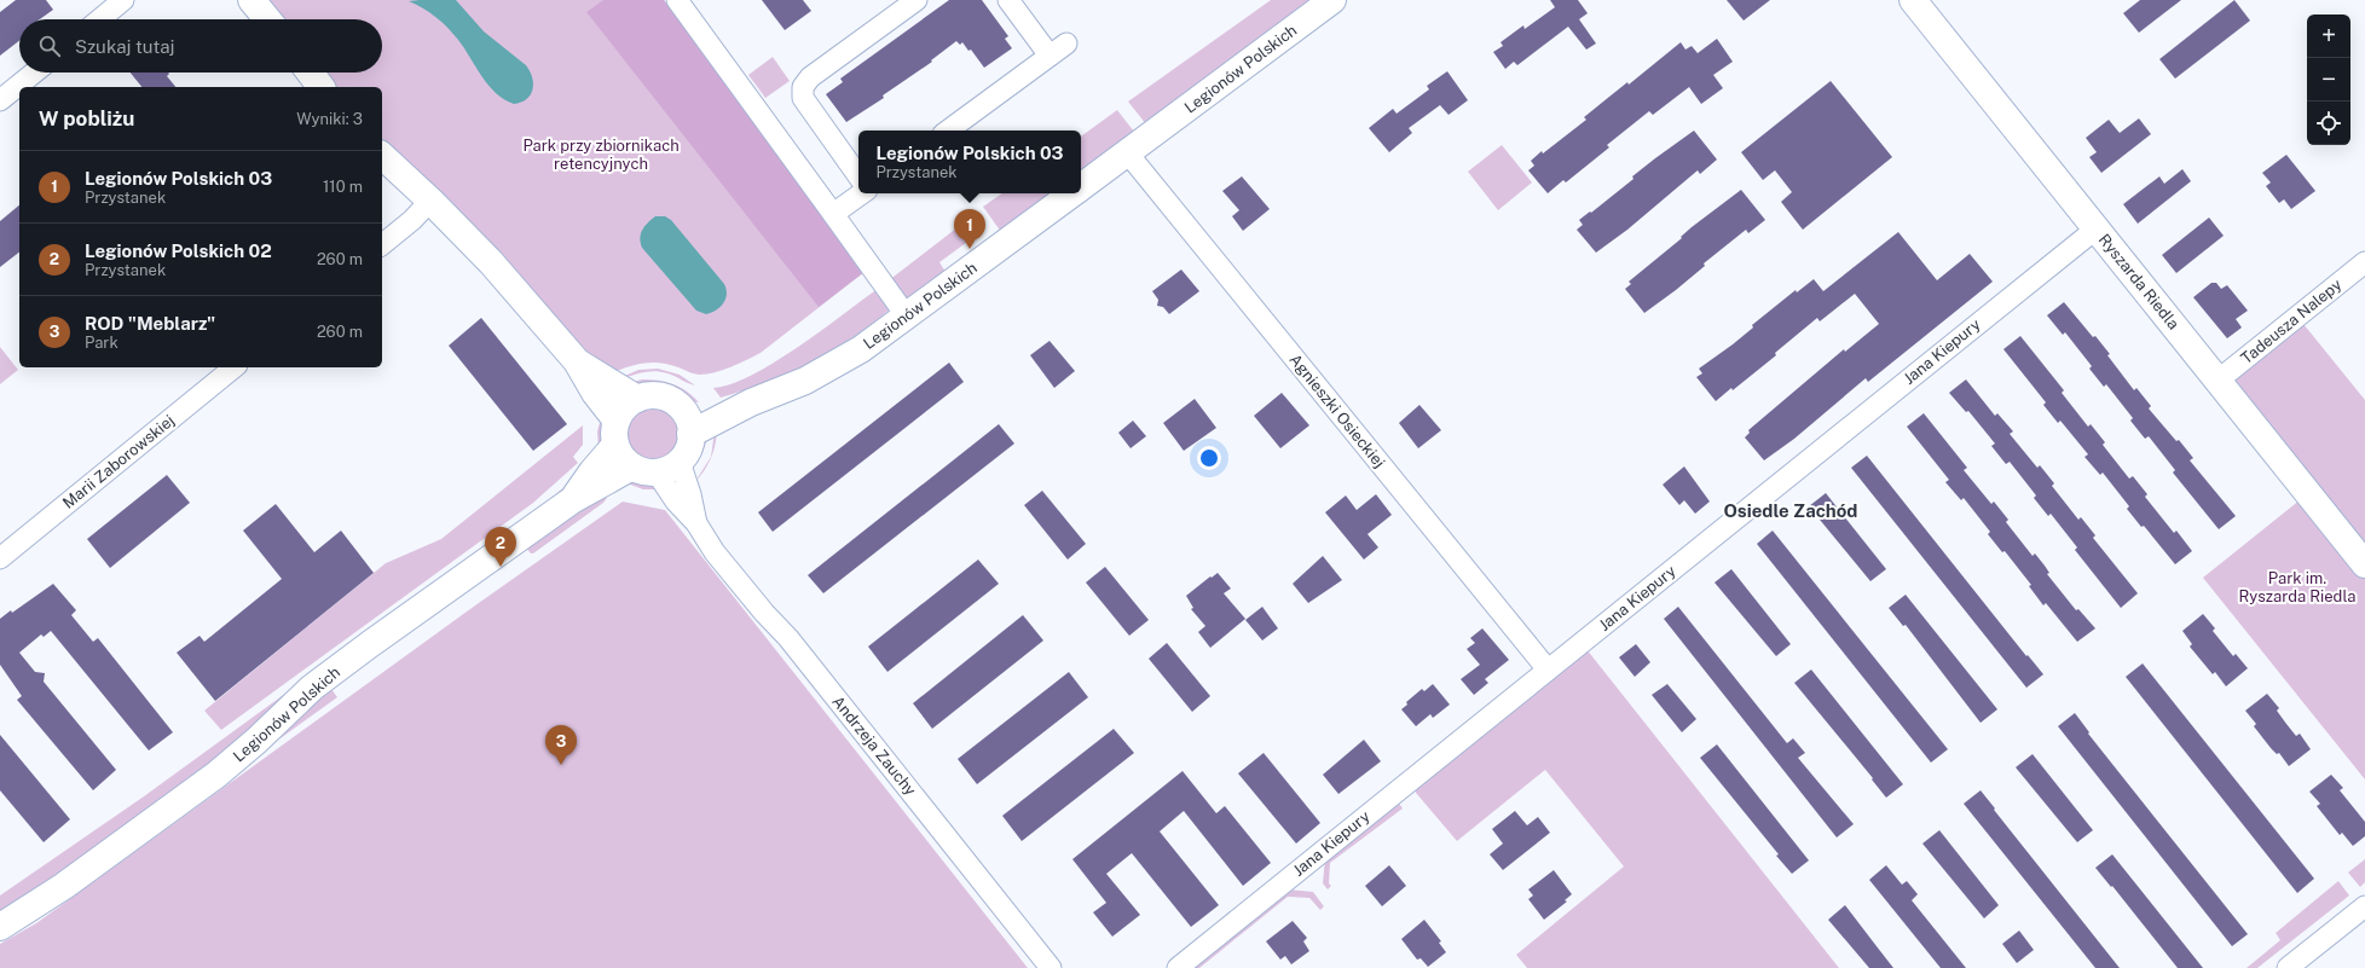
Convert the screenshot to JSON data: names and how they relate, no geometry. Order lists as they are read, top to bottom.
{
  "streets": {
    "street": [
      "Legionów Polskich",
      "Ryszarda Riedla",
      "Tadeusza Nalepy",
      "Jana Kiepury",
      "Agnieszki Osieckiej",
      "Marii Zaborowskiej",
      "Andrzeja Zauchy"
    ]
  },
  "crossings": [
    ["Legionów Polskich", "Agnieszki Osieckiej"],
    ["Legionów Polskich", "Andrzeja Zauchy"],
    ["Ryszarda Riedla", "Tadeusza Nalepy"],
    ["Ryszarda Riedla", "Jana Kiepury"],
    ["Jana Kiepury", "Agnieszki Osieckiej"]
  ],
  "districts": ["Osiedle Zachód"],
  "parks": ["Park przy zbiornikach retencyjnych", "Park im. Ryszarda Riedla"],
  "page": {
    "map_buttons": ["+", "−"],
    "search": "Szukaj tutaj",
    "heading": ["W pobliżu", "Wyniki: 3"],
    "popup": ["Legionów Polskich 03", "Przystanek"],
    "list": [
      {
        "mark": "1",
        "name": "Legionów Polskich 03",
        "note": "Przystanek",
        "value": "110 m"
      },
      {
        "mark": "2",
        "name": "Legionów Polskich 02",
        "note": "Przystanek",
        "value": "260 m"
      },
      {
        "mark": "3",
        "name": "ROD \"Meblarz\"",
        "note": "Park",
        "value": "260 m"
      }
    ],
    "pins": ["1", "2", "3"]
  }
}
